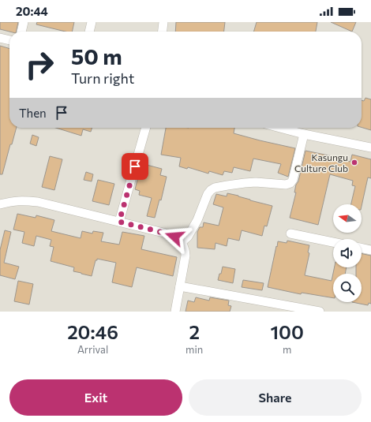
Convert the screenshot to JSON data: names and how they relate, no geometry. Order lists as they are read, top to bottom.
{
  "places": ["Kasungu Culture Club"],
  "north": "left",
  "page": {
    "status": "20:44",
    "turn": ["50 m", "Turn right"],
    "then": "Then",
    "eta": [
      "20:46",
      "Arrival",
      "2",
      "min",
      "100",
      "m"
    ],
    "buttons": ["Exit", "Share"]
  }
}
